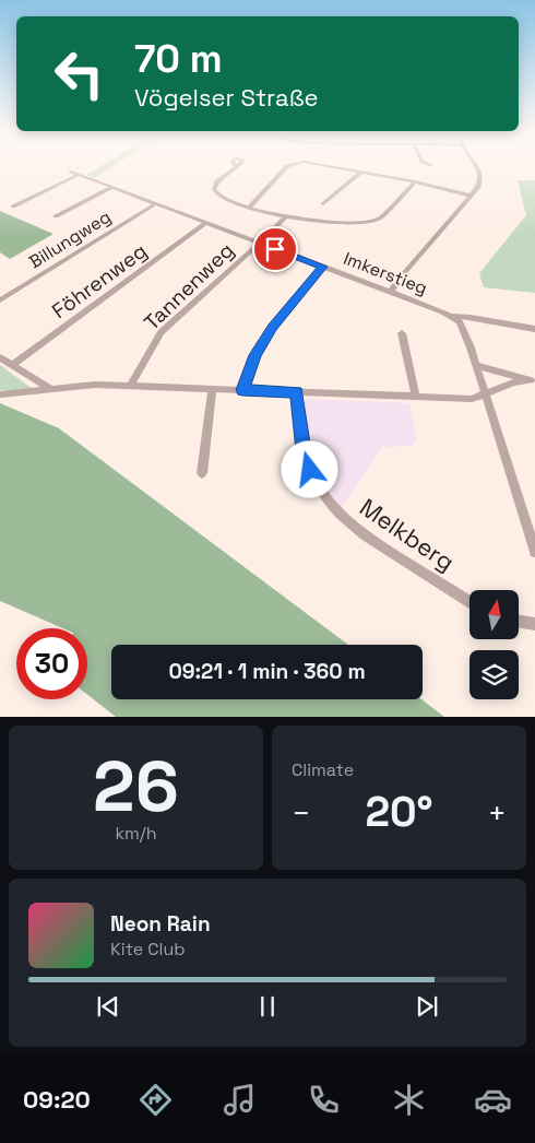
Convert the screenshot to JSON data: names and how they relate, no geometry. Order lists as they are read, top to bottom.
{
  "streets": {
    "street": [
      "Billungweg",
      "Imkerstieg",
      "Föhrenweg",
      "Tannenweg",
      "Melkberg"
    ]
  },
  "crossings": [
    ["Billungweg", "Imkerstieg"],
    ["Imkerstieg", "Föhrenweg"],
    ["Imkerstieg", "Tannenweg"]
  ],
  "north": "top",
  "page": {
    "turn": ["70 m", "Vögelser Straße"],
    "limit": "30",
    "trip": "09:21 · 1 min · 360 m",
    "tile": [
      ["26", "km/h"],
      "Climate"
    ],
    "heat": ["−", "20°", "+"],
    "song": ["Neon Rain", "Kite Club"],
    "tabs": "09:20"
  }
}
